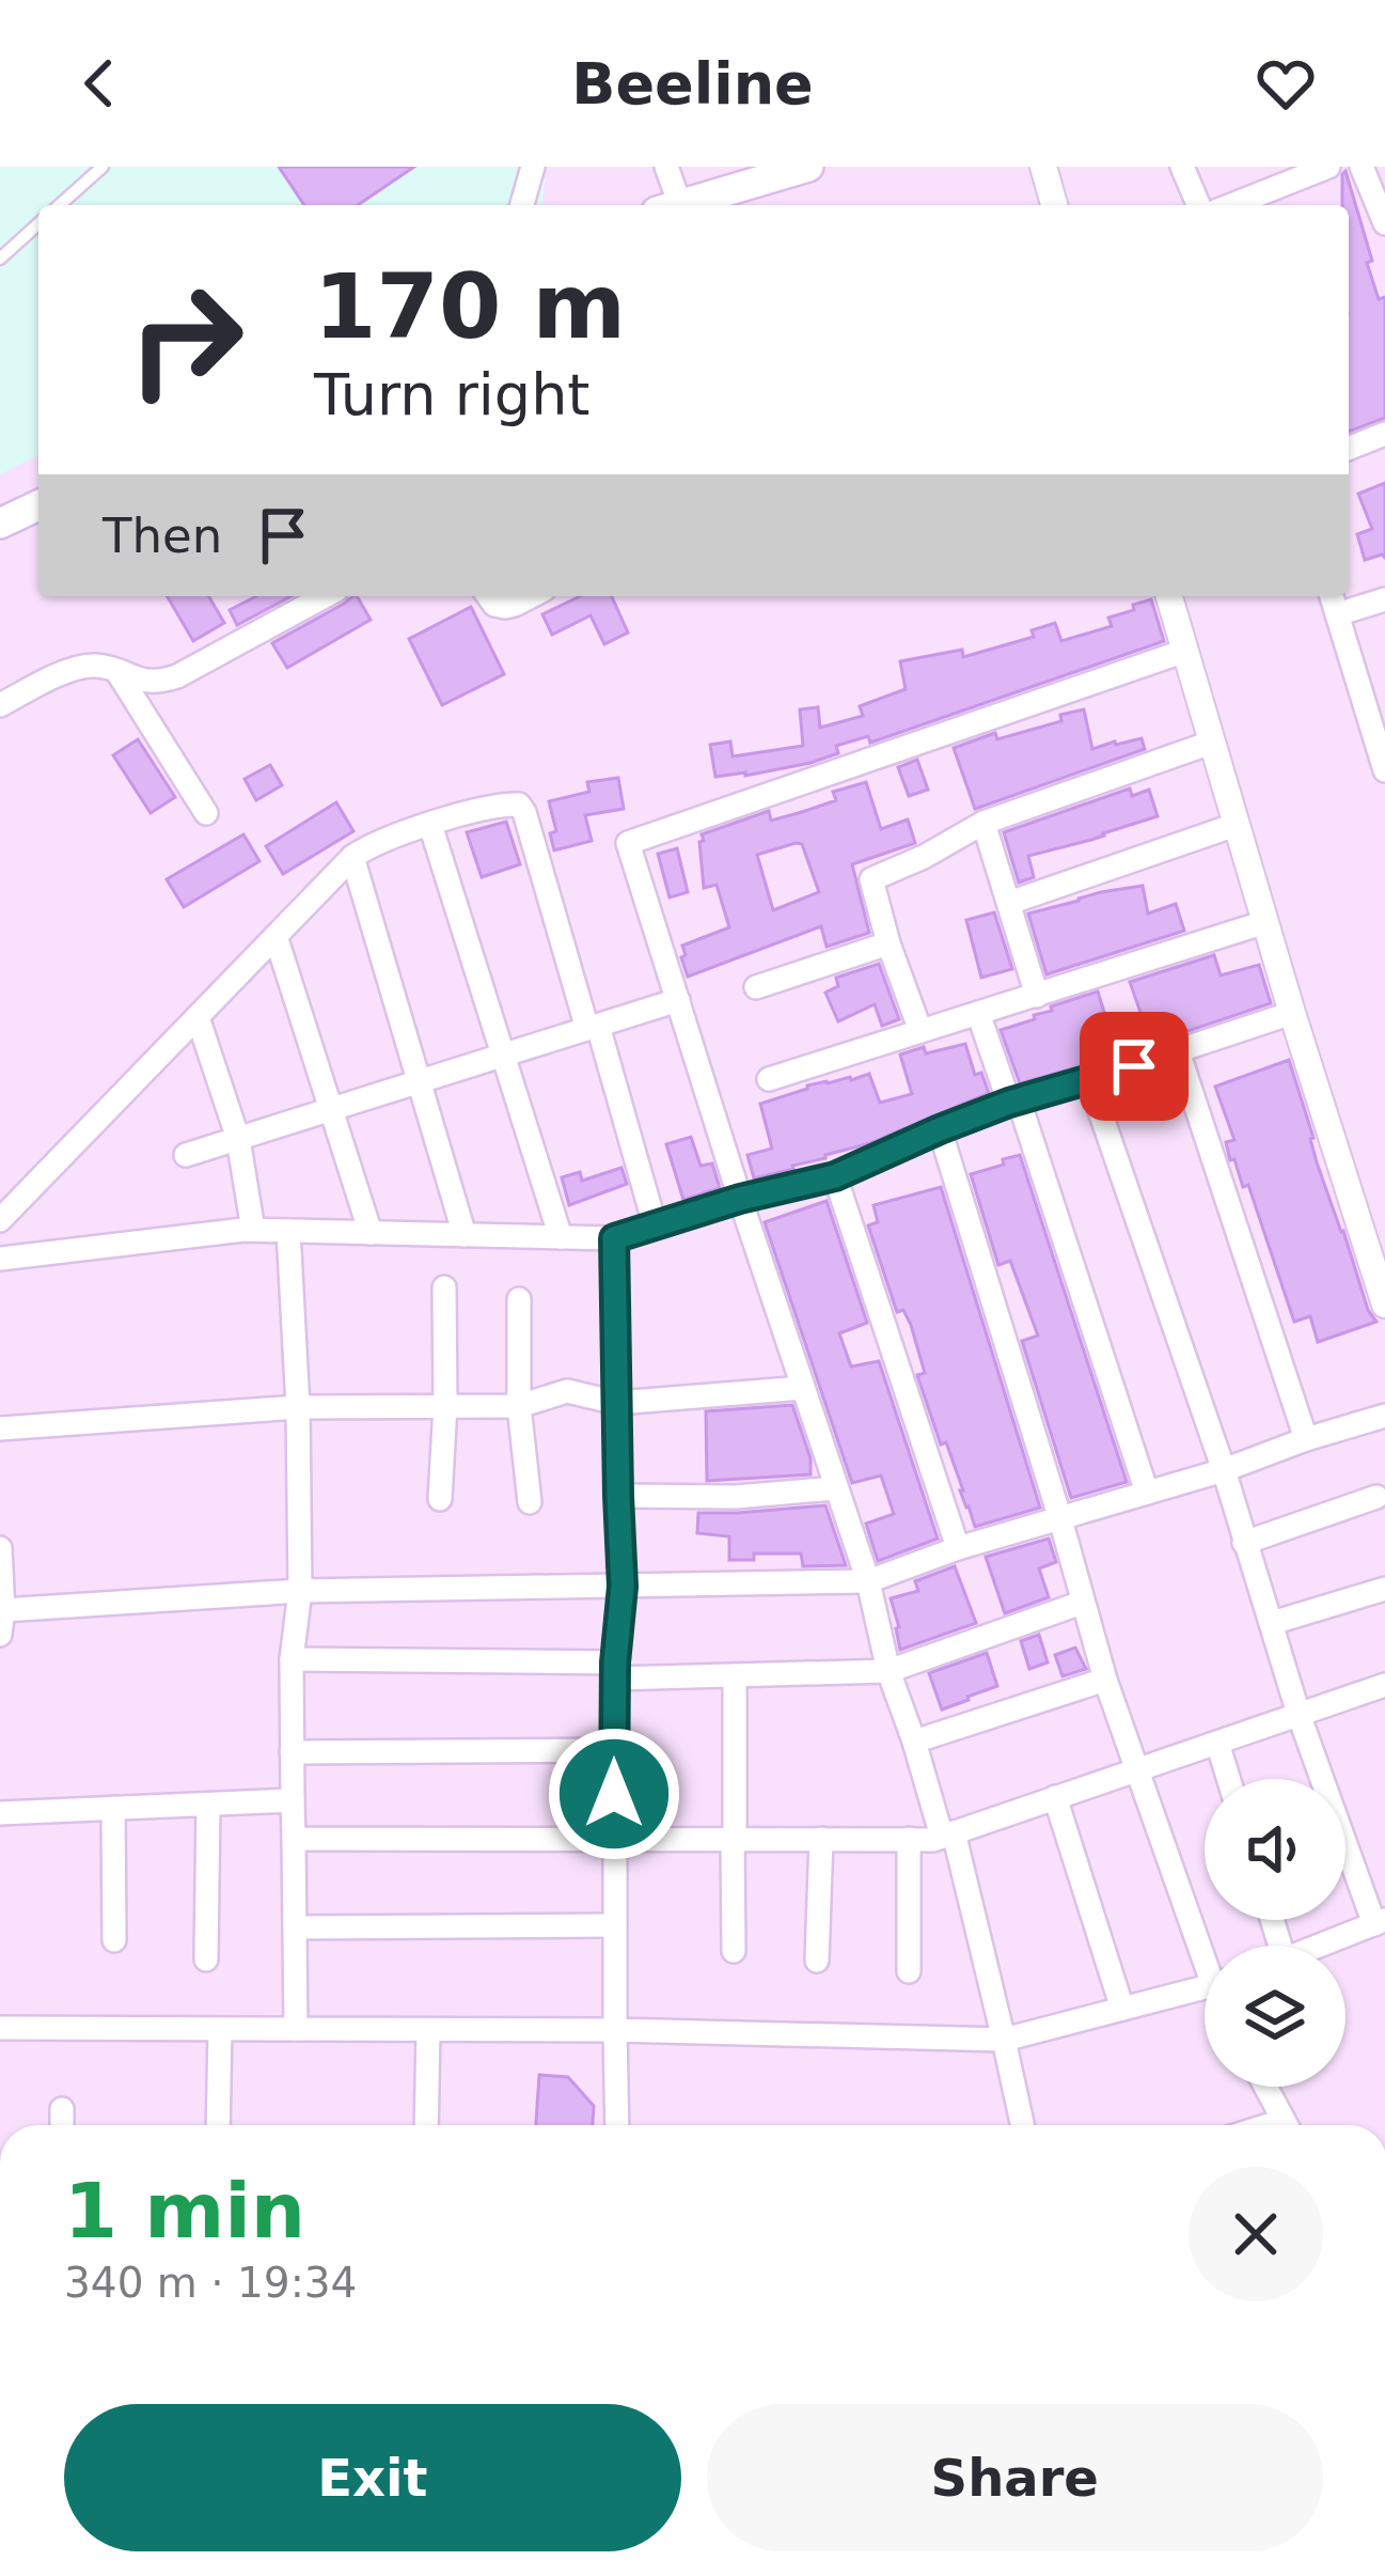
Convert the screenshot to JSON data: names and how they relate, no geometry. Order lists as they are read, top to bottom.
{
  "page": {
    "header": "Beeline",
    "turn": ["170 m", "Turn right"],
    "then": "Then",
    "heading": ["1 min", "340 m · 19:34"],
    "buttons": ["Exit", "Share"]
  }
}
